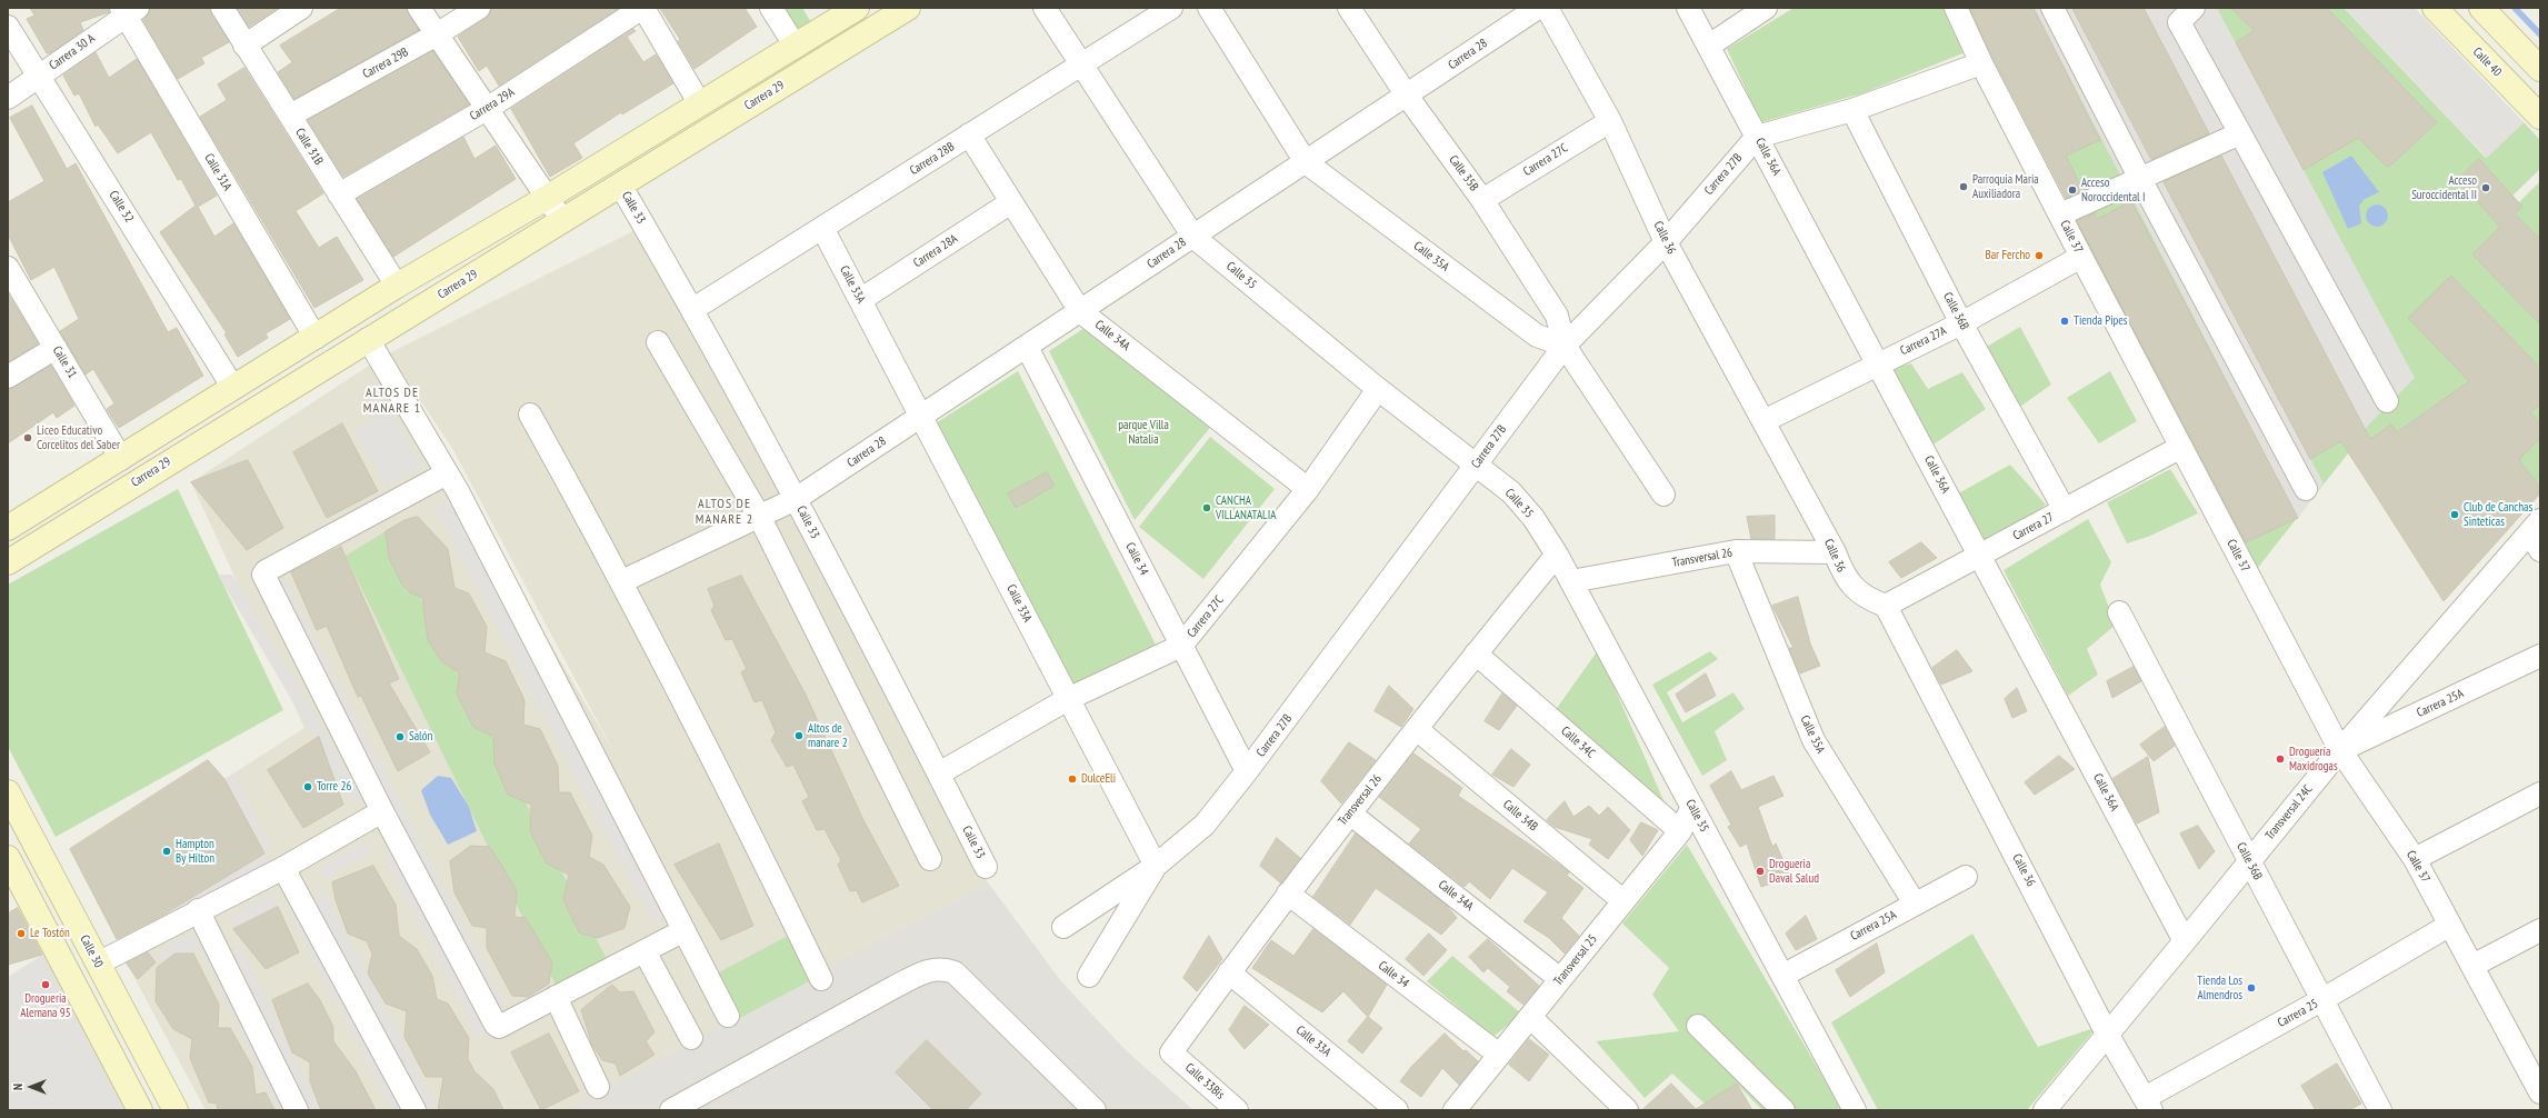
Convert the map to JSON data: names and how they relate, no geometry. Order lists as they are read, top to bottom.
{
  "streets": {
    "main road": ["Calle 40", "Carrera 29", "Calle 30"],
    "street": [
      "Carrera 30 A",
      "Carrera 28",
      "Carrera 29B",
      "Carrera 29A",
      "Calle 31B",
      "Calle 36A",
      "Carrera 28B",
      "Carrera 27C",
      "Calle 31A",
      "Calle 35B",
      "Carrera 27B",
      "Calle 32",
      "Calle 33",
      "Calle 37",
      "Calle 36",
      "Carrera 28A",
      "Calle 35A",
      "Calle 35",
      "Calle 33A",
      "Calle 36B",
      "Calle 34A",
      "Carrera 27A",
      "Calle 31",
      "Carrera 27",
      "Transversal 26",
      "Calle 34",
      "Carrera 25A",
      "Calle 34C",
      "Transversal 24C",
      "Calle 34B",
      "Transversal 25",
      "Carrera 25",
      "Calle 33Bis"
    ]
  },
  "crossings": [
    ["Carrera 30 A", "Calle 31A"],
    ["Carrera 30 A", "Calle 32"],
    ["Carrera 28", "Calle 35B"],
    ["Carrera 28", "Calle 33"],
    ["Carrera 28", "Calle 35A"],
    ["Carrera 28", "Calle 35"],
    ["Carrera 28", "Calle 33A"],
    ["Carrera 28", "Calle 34A"],
    ["Carrera 28", "Calle 34"],
    ["Carrera 29B", "Calle 31B"],
    ["Carrera 29", "Calle 31B"],
    ["Carrera 29", "Calle 31A"],
    ["Carrera 29", "Calle 32"],
    ["Carrera 29", "Calle 33"],
    ["Carrera 29", "Calle 31"],
    ["Carrera 29A", "Calle 31B"],
    ["Calle 36A", "Carrera 27B"],
    ["Calle 36A", "Carrera 27A"],
    ["Calle 36A", "Carrera 27"],
    ["Calle 36A", "Transversal 24C"],
    ["Carrera 28B", "Calle 33"],
    ["Carrera 28B", "Calle 35"],
    ["Carrera 28B", "Calle 33A"],
    ["Carrera 28B", "Calle 34A"],
    ["Carrera 27C", "Calle 35B"],
    ["Carrera 27C", "Calle 33"],
    ["Carrera 27C", "Calle 36"],
    ["Carrera 27C", "Calle 35"],
    ["Carrera 27C", "Calle 33A"],
    ["Carrera 27C", "Calle 34A"],
    ["Carrera 27C", "Calle 34"],
    ["Calle 35B", "Carrera 27B"],
    ["Calle 35B", "Calle 35A"],
    ["Carrera 27B", "Calle 36"],
    ["Carrera 27B", "Calle 35A"],
    ["Carrera 27B", "Calle 35"],
    ["Carrera 27B", "Calle 33A"],
    ["Carrera 27B", "Calle 34"],
    ["Calle 37", "Carrera 27A"],
    ["Calle 37", "Carrera 27"],
    ["Calle 37", "Carrera 25A"],
    ["Calle 37", "Transversal 24C"],
    ["Calle 37", "Carrera 25"],
    ["Calle 36", "Carrera 27A"],
    ["Calle 36", "Carrera 27"],
    ["Calle 36", "Transversal 26"],
    ["Calle 36", "Transversal 24C"],
    ["Calle 36", "Carrera 25"],
    ["Carrera 28A", "Calle 33A"],
    ["Carrera 28A", "Calle 34A"],
    ["Calle 35A", "Transversal 26"],
    ["Calle 35A", "Carrera 25A"],
    ["Calle 35", "Transversal 26"],
    ["Calle 35", "Carrera 25A"],
    ["Calle 35", "Transversal 25"],
    ["Calle 33A", "Transversal 26"],
    ["Calle 36B", "Carrera 27A"],
    ["Calle 36B", "Carrera 27"],
    ["Calle 36B", "Transversal 24C"],
    ["Calle 36B", "Carrera 25"],
    ["Calle 34A", "Transversal 26"],
    ["Calle 34A", "Transversal 25"],
    ["Transversal 26", "Calle 34"],
    ["Transversal 26", "Calle 34C"],
    ["Transversal 26", "Calle 34B"],
    ["Transversal 26", "Calle 33Bis"],
    ["Calle 34", "Transversal 25"],
    ["Carrera 25A", "Transversal 24C"],
    ["Calle 34C", "Transversal 25"],
    ["Calle 34B", "Transversal 25"]
  ],
  "districts": ["ALTOS DE MANARE 1", "ALTOS DE MANARE 2"],
  "parks": ["parque Villa Natalia"],
  "places": [
    "Parroquia Maria Auxiliadora",
    "Acceso Suroccidental II",
    "Acceso Noroccidental I",
    "Bar Fercho",
    "Tienda Pipes",
    "Liceo Educativo Corcelitos del Saber",
    "CANCHA VILLANATALIA",
    "Club de Canchas Sinteticas",
    "Altos de manare 2",
    "Salón",
    "Droguería Maxidrogas",
    "DulceEli",
    "Torre 26",
    "Hampton By Hilton",
    "Drogueria Daval Salud",
    "Le Tostón",
    "Drogueria Alemana 95",
    "Tienda Los Almendros"
  ],
  "north": "left"
}
